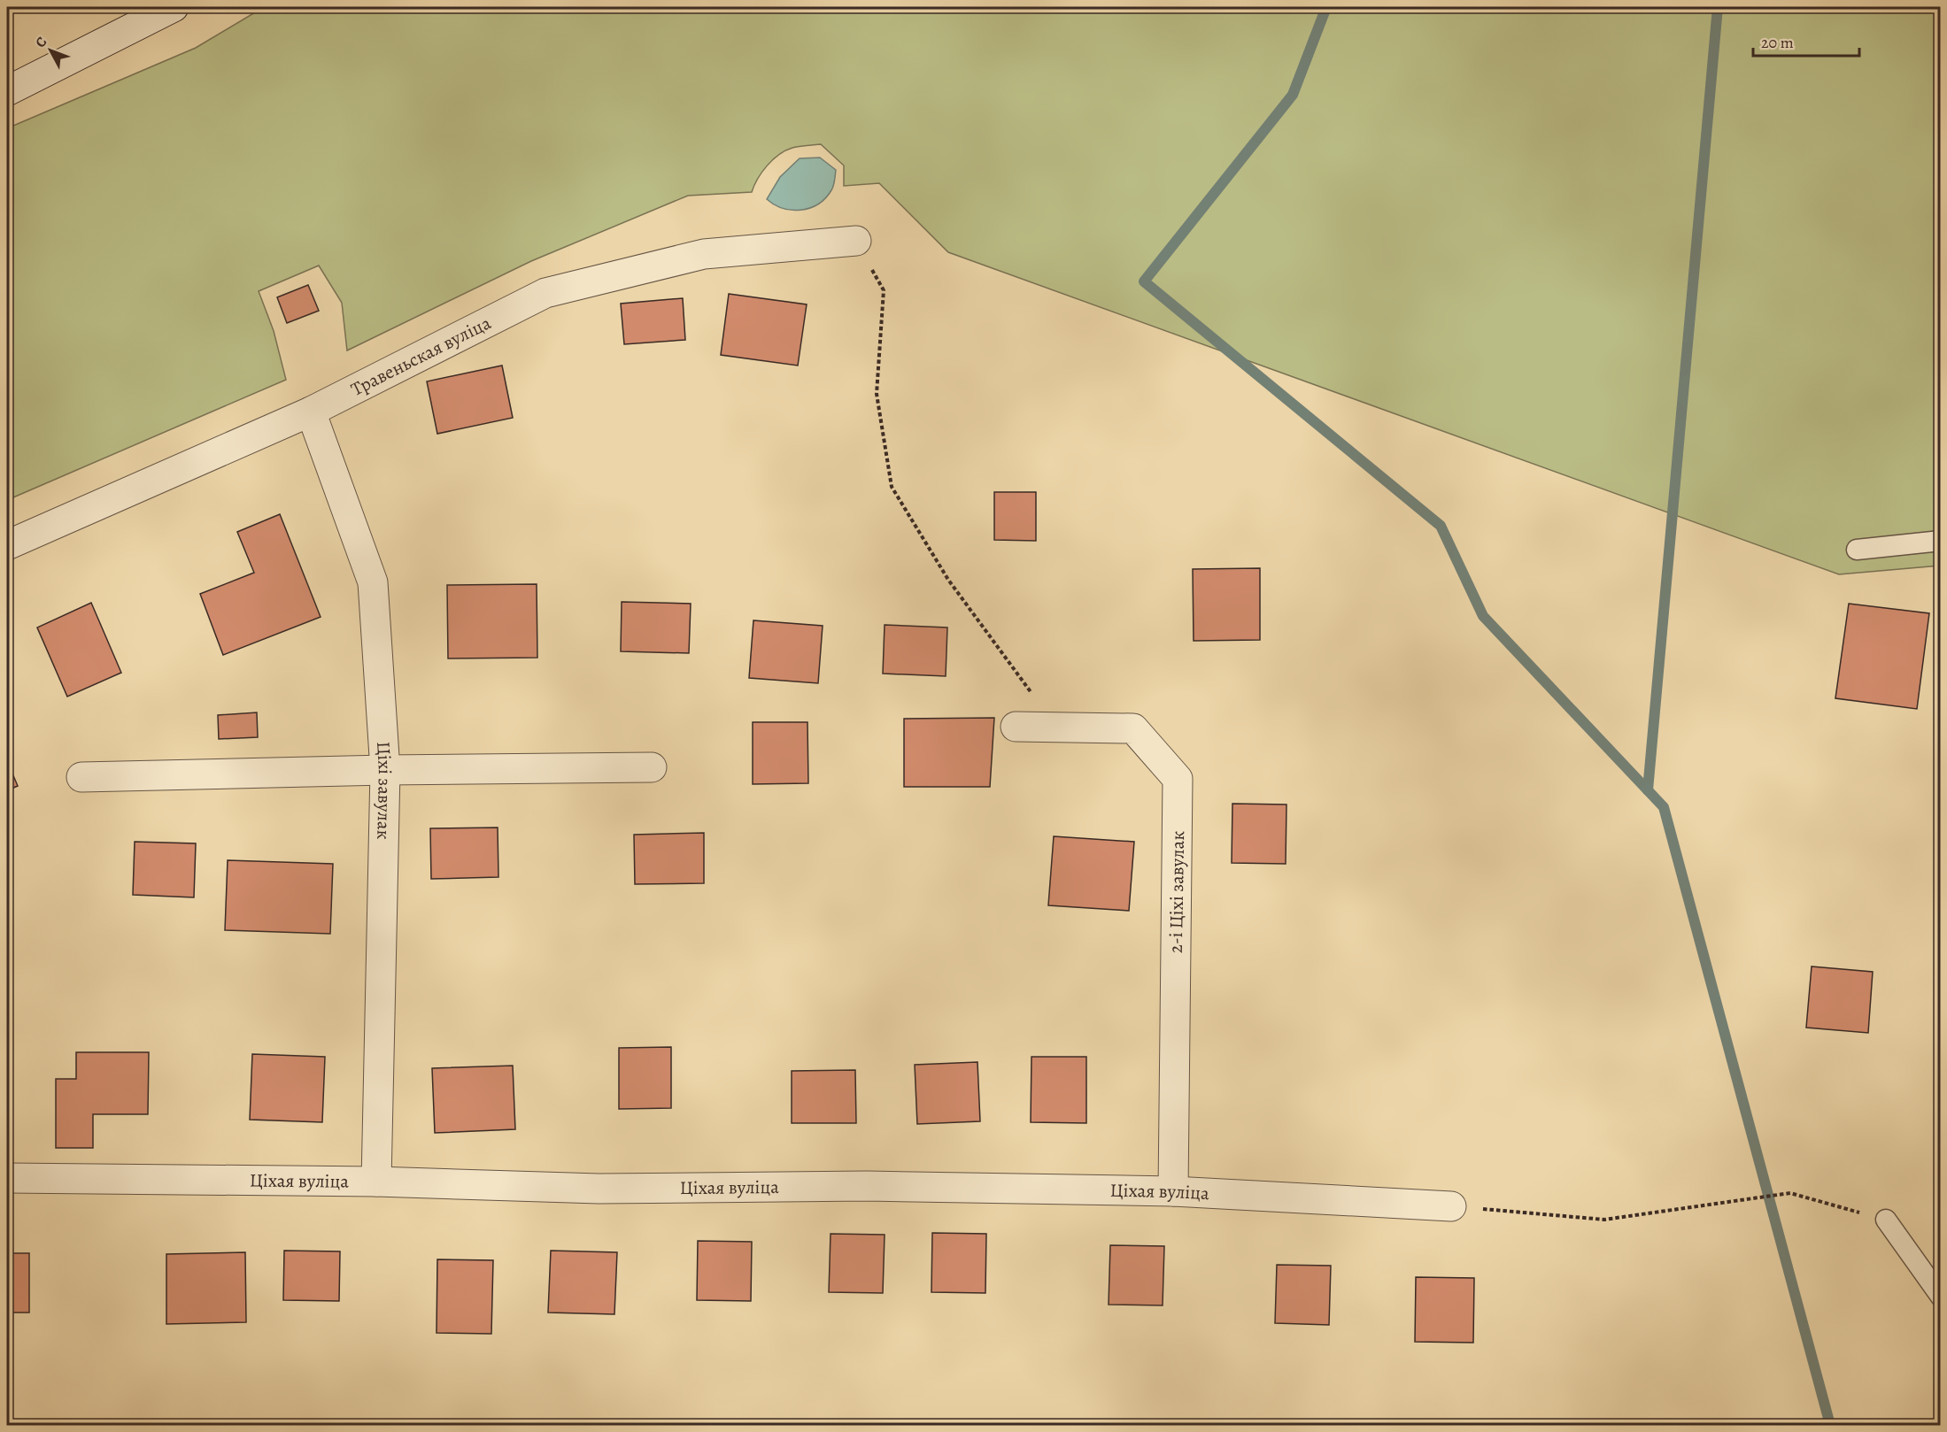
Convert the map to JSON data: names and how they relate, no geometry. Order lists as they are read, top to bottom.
{
  "streets": {
    "street": [
      "Травеньская вуліца",
      "Ціхі завулак",
      "2-і Ціхі завулак",
      "Ціхая вуліца"
    ]
  },
  "crossings": [
    ["Травеньская вуліца", "Ціхі завулак"],
    ["Ціхі завулак", "Ціхая вуліца"],
    ["2-і Ціхі завулак", "Ціхая вуліца"]
  ],
  "scale_bar": "20 m",
  "north": "top left"
}
